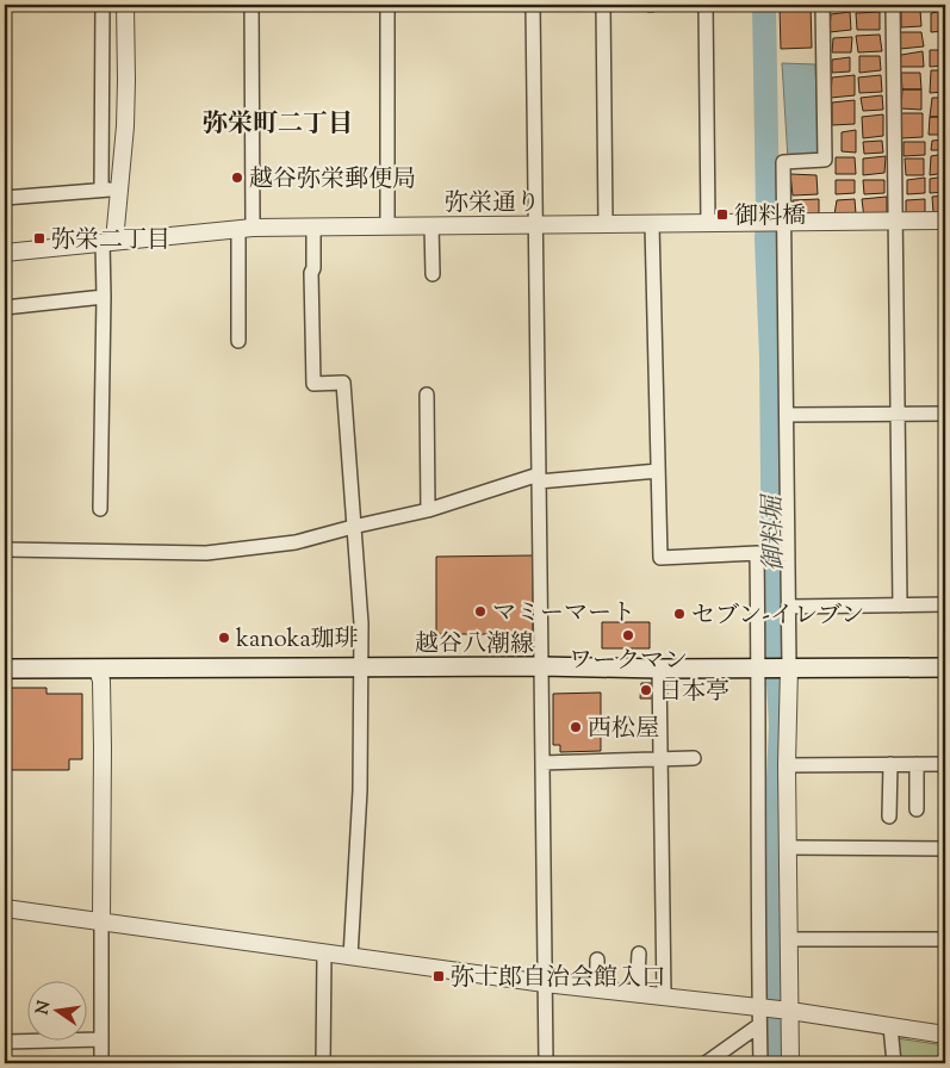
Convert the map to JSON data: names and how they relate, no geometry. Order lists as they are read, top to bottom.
{
  "streets": {
    "main road": ["越谷八潮線"],
    "street": ["弥栄通り"]
  },
  "districts": ["弥栄町二丁目"],
  "water": ["御料堀"],
  "places": {
    "other": [
      "越谷弥栄郵便局",
      "マミーマート",
      "セブン-イレブン",
      "ワークマン",
      "kanoka珈琲",
      "日本亭",
      "西松屋"
    ],
    "transit": ["御料橋", "弥栄二丁目", "弥十郎自治会館入口"]
  },
  "north": "left"
}
